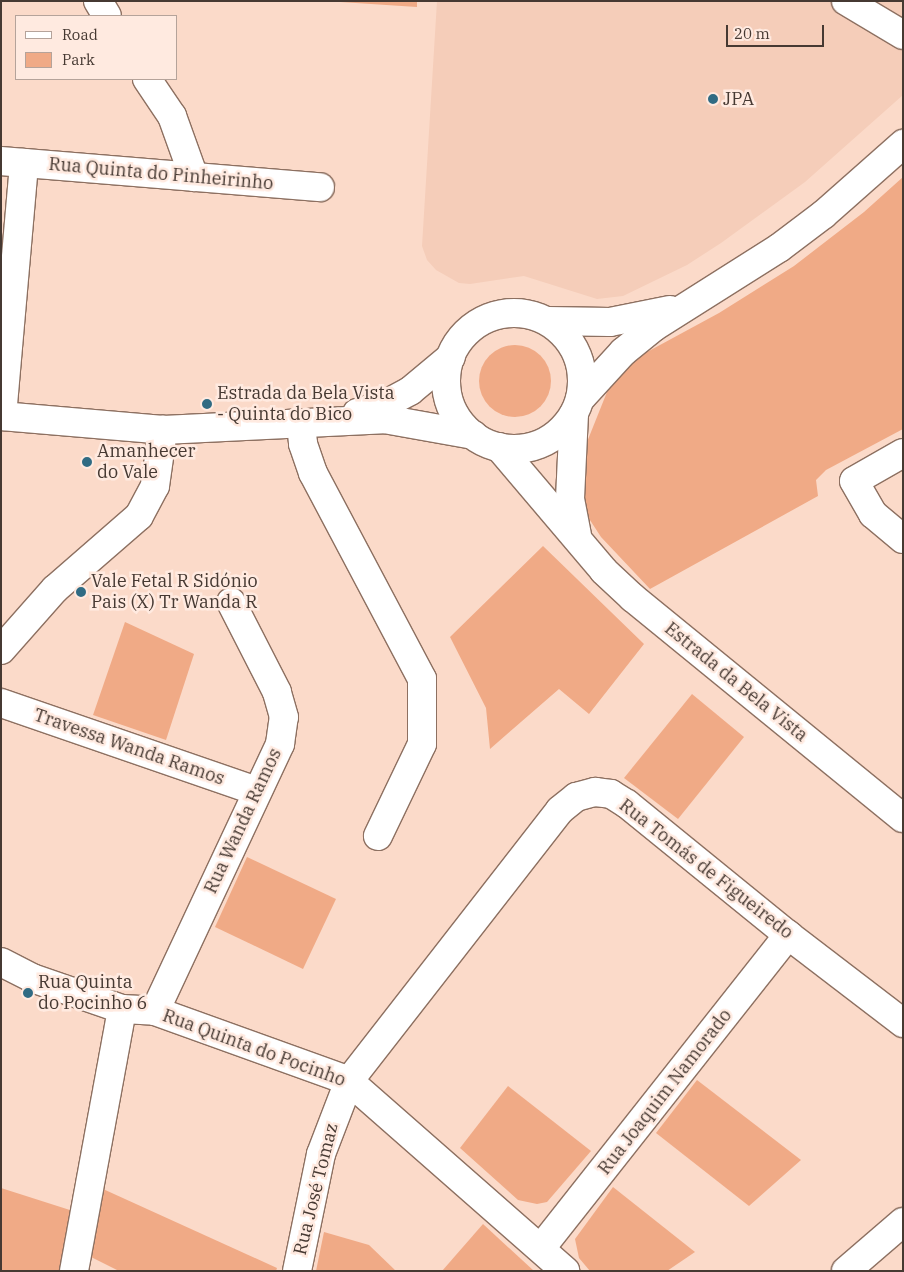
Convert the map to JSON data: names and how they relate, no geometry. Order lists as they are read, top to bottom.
{
  "streets": {
    "street": [
      "Rua Quinta do Pinheirinho",
      "Estrada da Bela Vista",
      "Travessa Wanda Ramos",
      "Rua Wanda Ramos",
      "Rua Tomás de Figueiredo",
      "Rua Quinta do Pocinho",
      "Rua Joaquim Namorado",
      "Rua José Tomaz"
    ]
  },
  "crossings": [
    ["Travessa Wanda Ramos", "Rua Wanda Ramos"],
    ["Rua Wanda Ramos", "Rua Quinta do Pocinho"],
    ["Rua Tomás de Figueiredo", "Rua Quinta do Pocinho"],
    ["Rua Tomás de Figueiredo", "Rua Joaquim Namorado"],
    ["Rua Tomás de Figueiredo", "Rua José Tomaz"],
    ["Rua Quinta do Pocinho", "Rua Joaquim Namorado"],
    ["Rua Quinta do Pocinho", "Rua José Tomaz"]
  ],
  "places": [
    "JPA",
    "Estrada da Bela Vista - Quinta do Bico",
    "Amanhecer do Vale",
    "Vale Fetal R Sidónio Pais (X) Tr Wanda R",
    "Rua Quinta do Pocinho 6"
  ],
  "legend": ["Road", "Park"],
  "scale_bar": "20 m"
}
